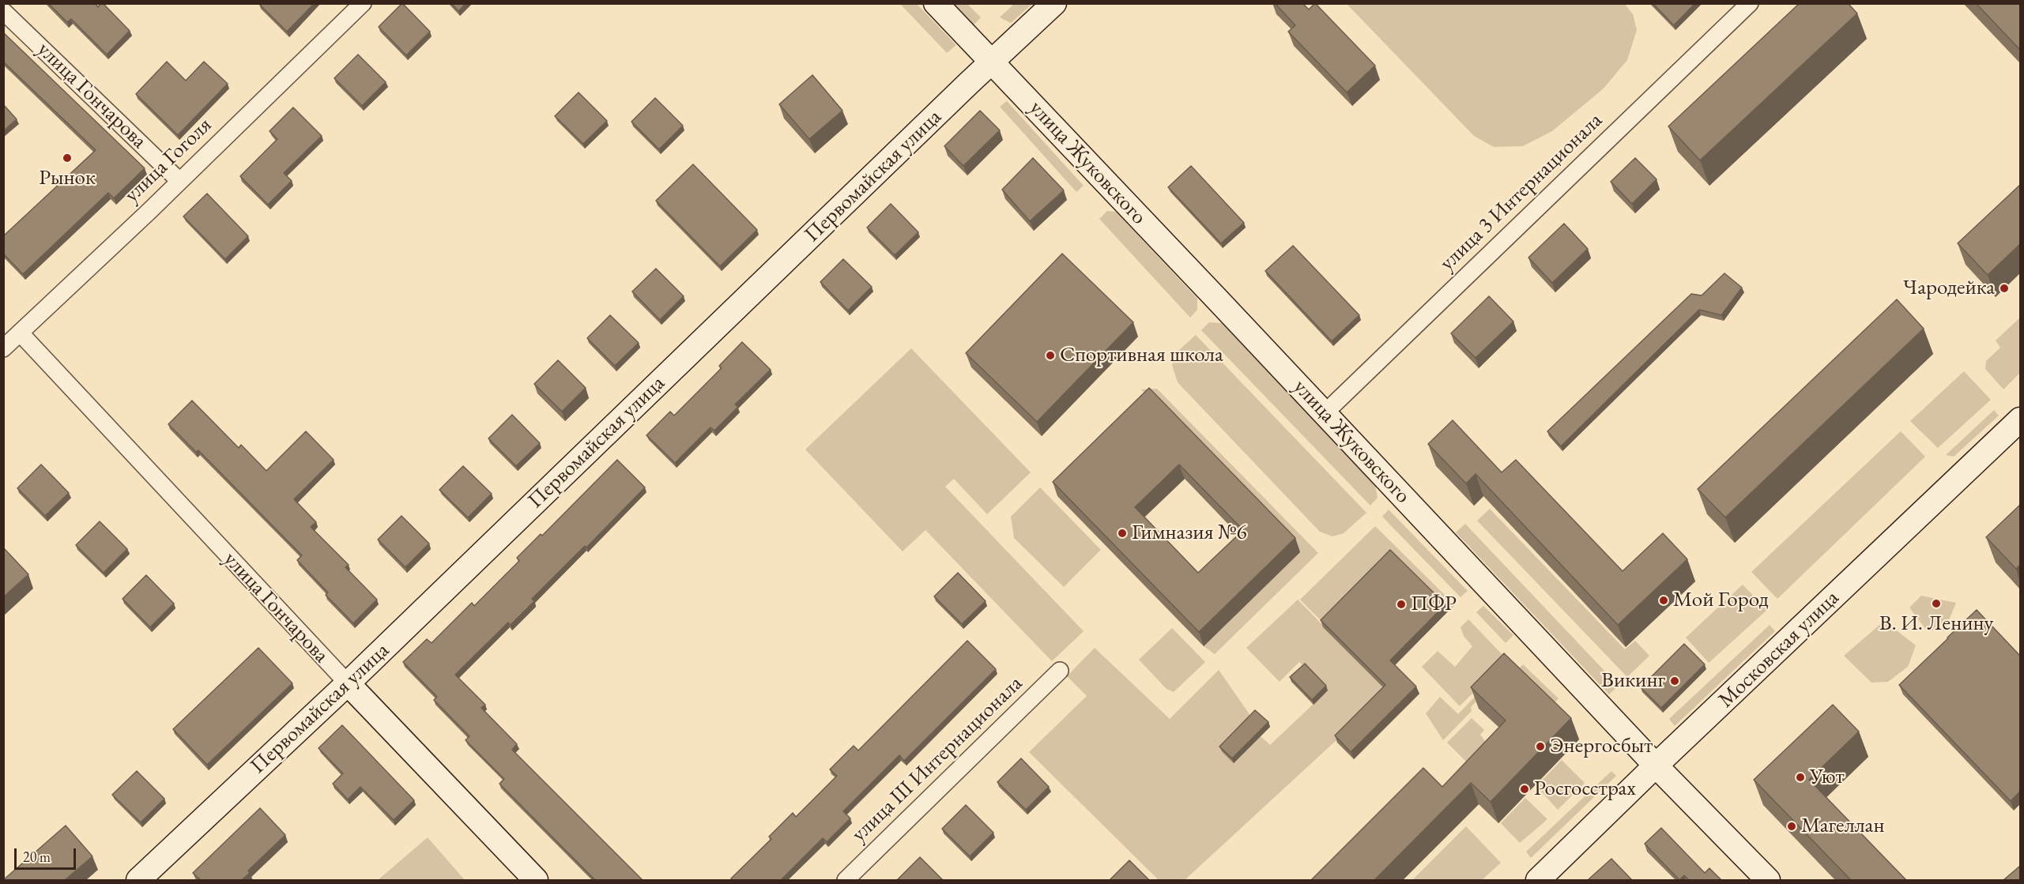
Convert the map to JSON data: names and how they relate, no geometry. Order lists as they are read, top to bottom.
{
  "streets": {
    "street": [
      "улица Гончарова",
      "улица Гоголя",
      "улица Жуковского",
      "Первомайская улица",
      "улица 3 Интернационала",
      "Московская улица",
      "улица III Интернационала"
    ]
  },
  "crossings": [
    ["улица Гончарова", "улица Гоголя"],
    ["улица Гончарова", "Первомайская улица"],
    ["улица Жуковского", "Первомайская улица"],
    ["улица Жуковского", "улица 3 Интернационала"],
    ["улица Жуковского", "Московская улица"]
  ],
  "places": [
    "Рынок",
    "Чародейка",
    "Спортивная школа",
    "Гимназия №6",
    "Мой Город",
    "В. И. Ленину",
    "ПФР",
    "Викинг",
    "Энергосбыт",
    "Уют",
    "Росгосстрах",
    "Магеллан"
  ],
  "scale_bar": "20 m"
}
